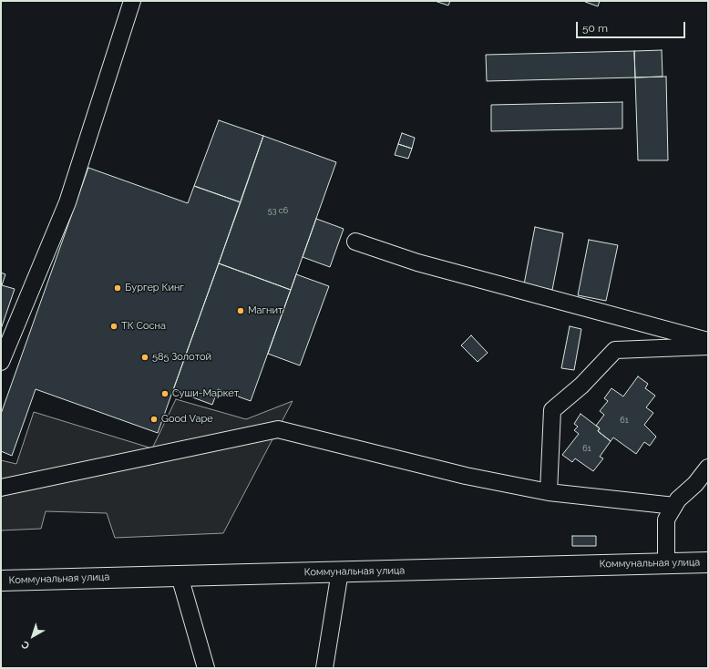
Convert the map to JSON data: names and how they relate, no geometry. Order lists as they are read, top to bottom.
{
  "streets": {
    "main road": ["Коммунальная улица"]
  },
  "places": [
    "Бургер Кинг",
    "Магнит",
    "ТК Сосна",
    "585 Золотой",
    "Суши-Маркет",
    "Good Vape"
  ],
  "house_numbers": ["53 с6", "61", "61"],
  "scale_bar": "50 m",
  "north": "bottom left"
}
